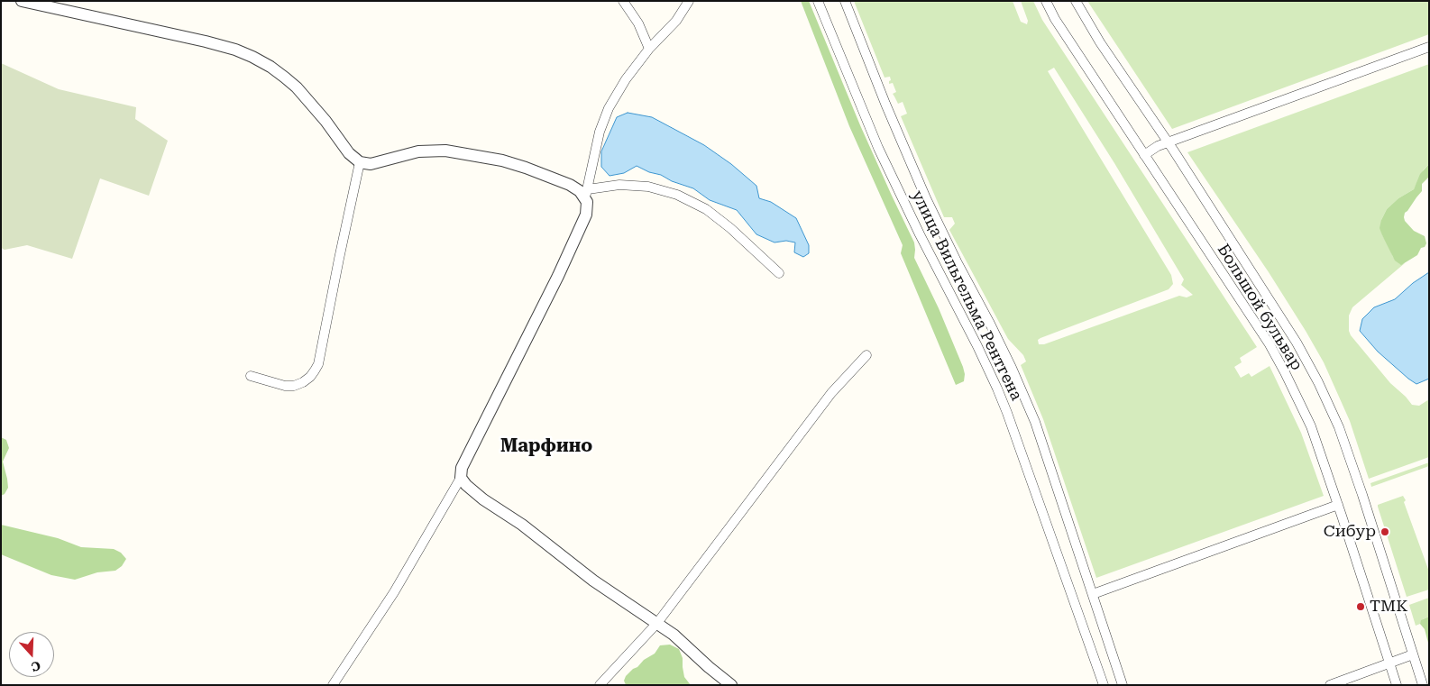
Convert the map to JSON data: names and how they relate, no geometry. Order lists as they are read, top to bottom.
{
  "streets": {
    "street": ["улица Вильгельма Рентгена", "Большой бульвар"]
  },
  "districts": ["Марфино"],
  "places": ["Сибур", "ТМК"],
  "north": "bottom"
}
